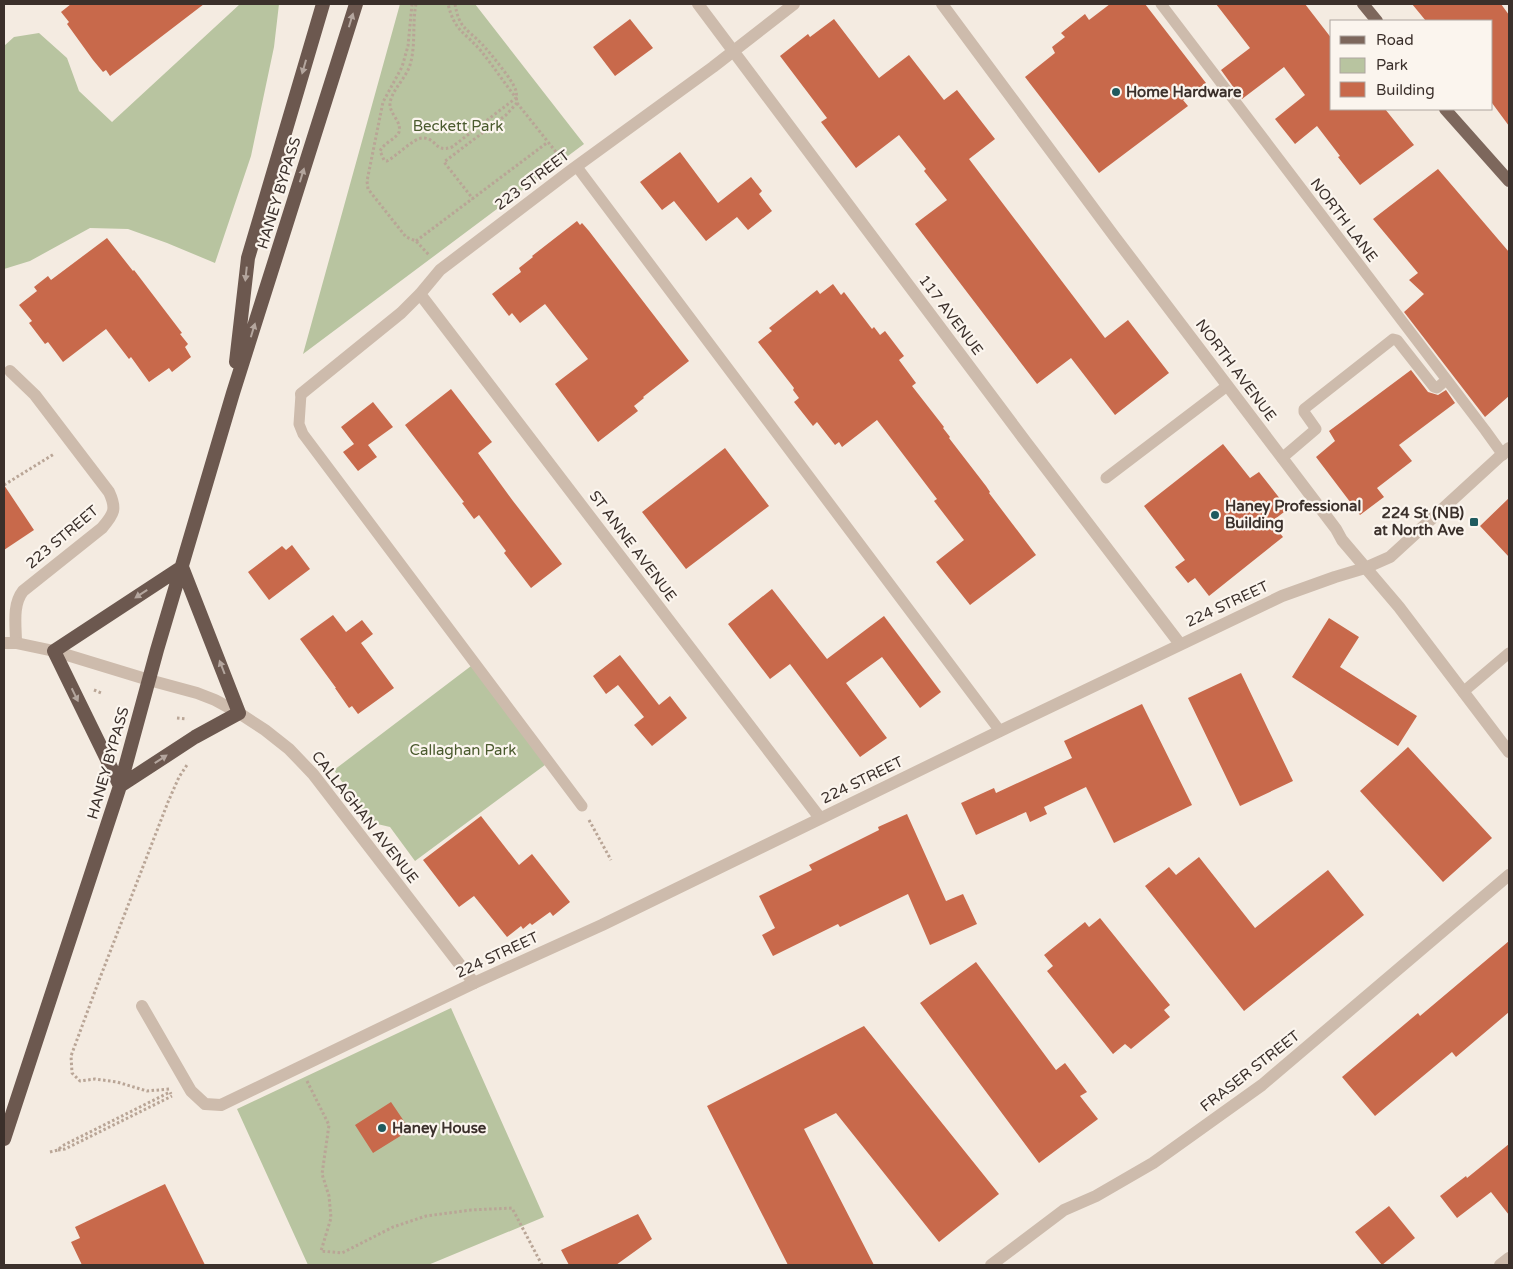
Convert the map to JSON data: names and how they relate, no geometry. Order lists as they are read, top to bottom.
{
  "streets": {
    "highway": ["HANEY BYPASS"],
    "street": [
      "223 STREET",
      "117 AVENUE",
      "NORTH AVENUE",
      "ST ANNE AVENUE",
      "224 STREET",
      "CALLAGHAN AVENUE",
      "FRASER STREET"
    ],
    "lane": ["NORTH LANE"]
  },
  "crossings": [
    ["223 STREET", "117 AVENUE"],
    ["223 STREET", "ST ANNE AVENUE"],
    ["223 STREET", "CALLAGHAN AVENUE"],
    ["HANEY BYPASS", "CALLAGHAN AVENUE"],
    ["NORTH LANE", "224 STREET"],
    ["117 AVENUE", "224 STREET"],
    ["NORTH AVENUE", "224 STREET"],
    ["ST ANNE AVENUE", "224 STREET"],
    ["224 STREET", "CALLAGHAN AVENUE"]
  ],
  "parks": ["Beckett Park", "Callaghan Park"],
  "places": {
    "other": ["Home Hardware", "Haney Professional Building", "Haney House"],
    "transit": ["224 St (NB) at North Ave"]
  },
  "legend": ["Road", "Park", "Building"]
}
